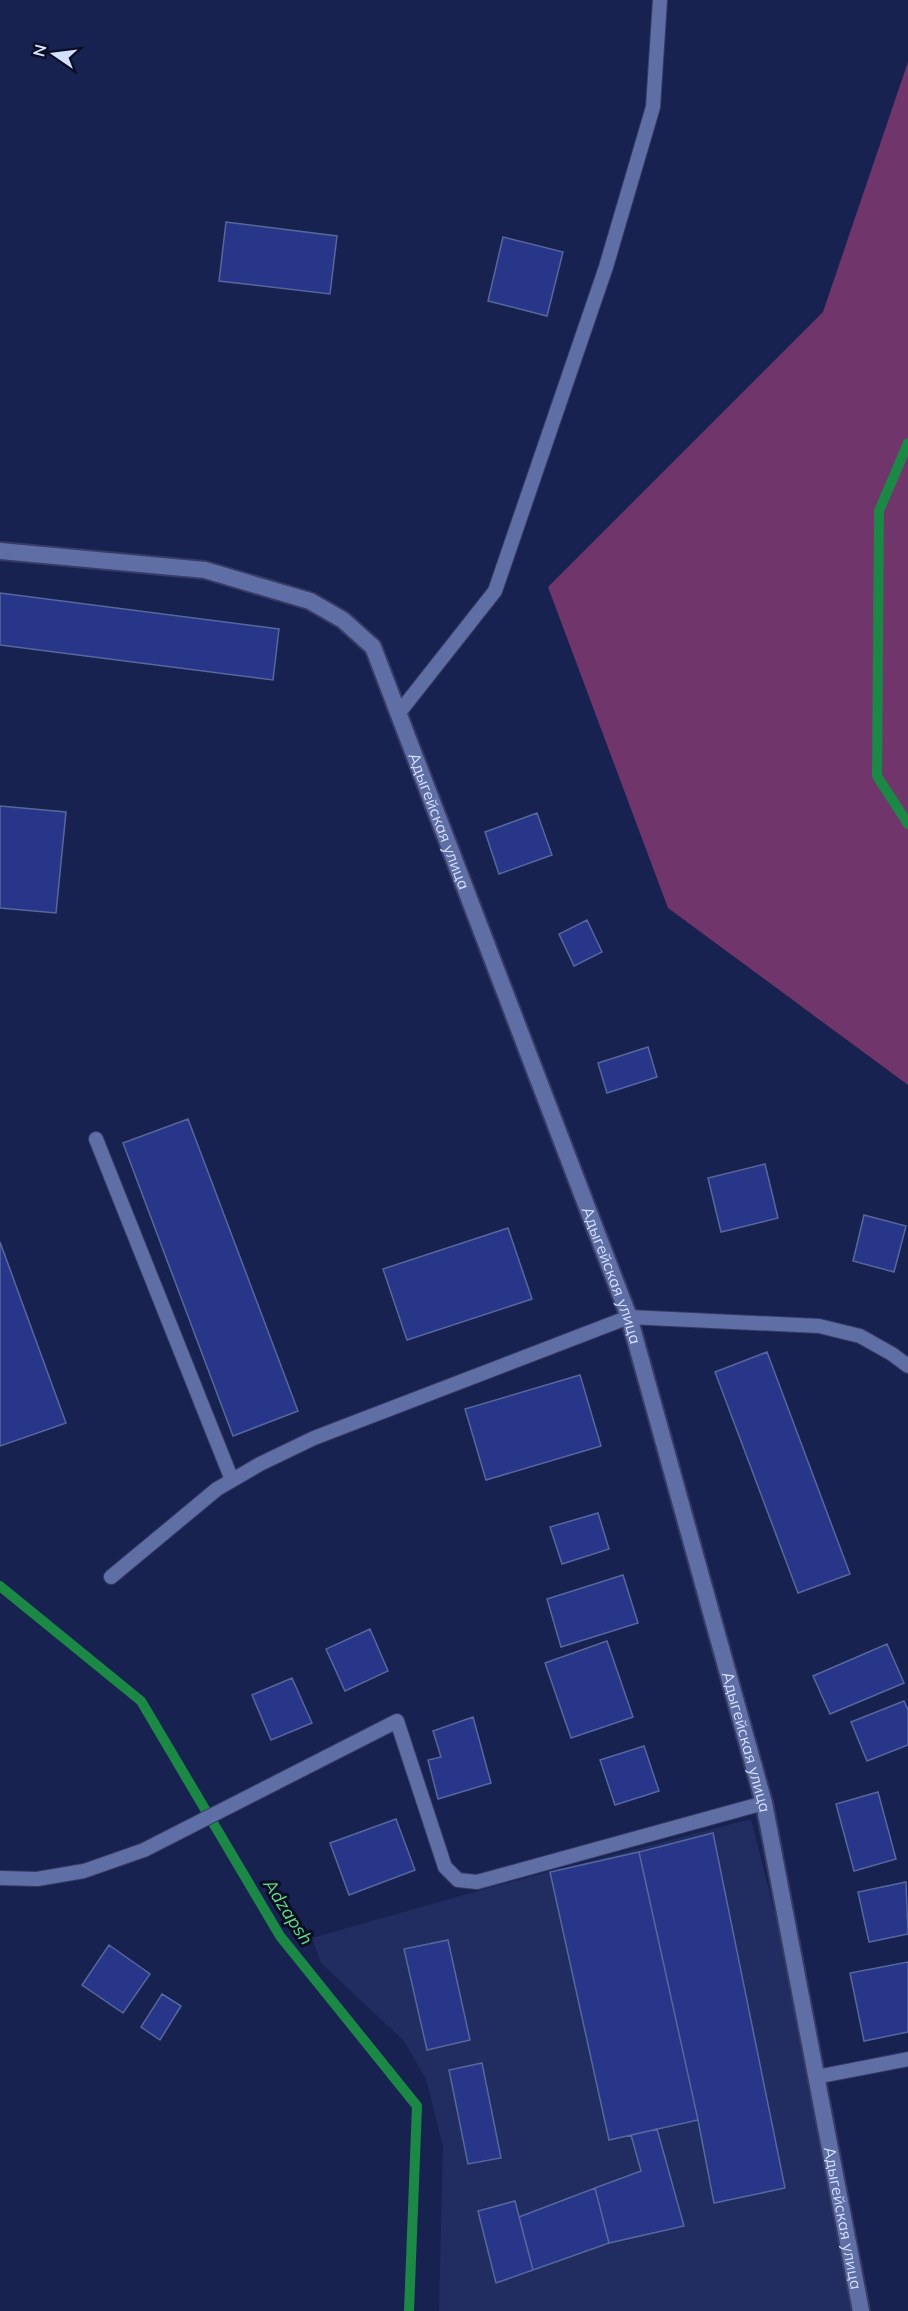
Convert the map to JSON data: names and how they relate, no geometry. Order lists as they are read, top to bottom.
{
  "streets": {
    "street": ["Адыгейская улица"]
  },
  "water": ["Adzapsh"],
  "north": "left"
}
